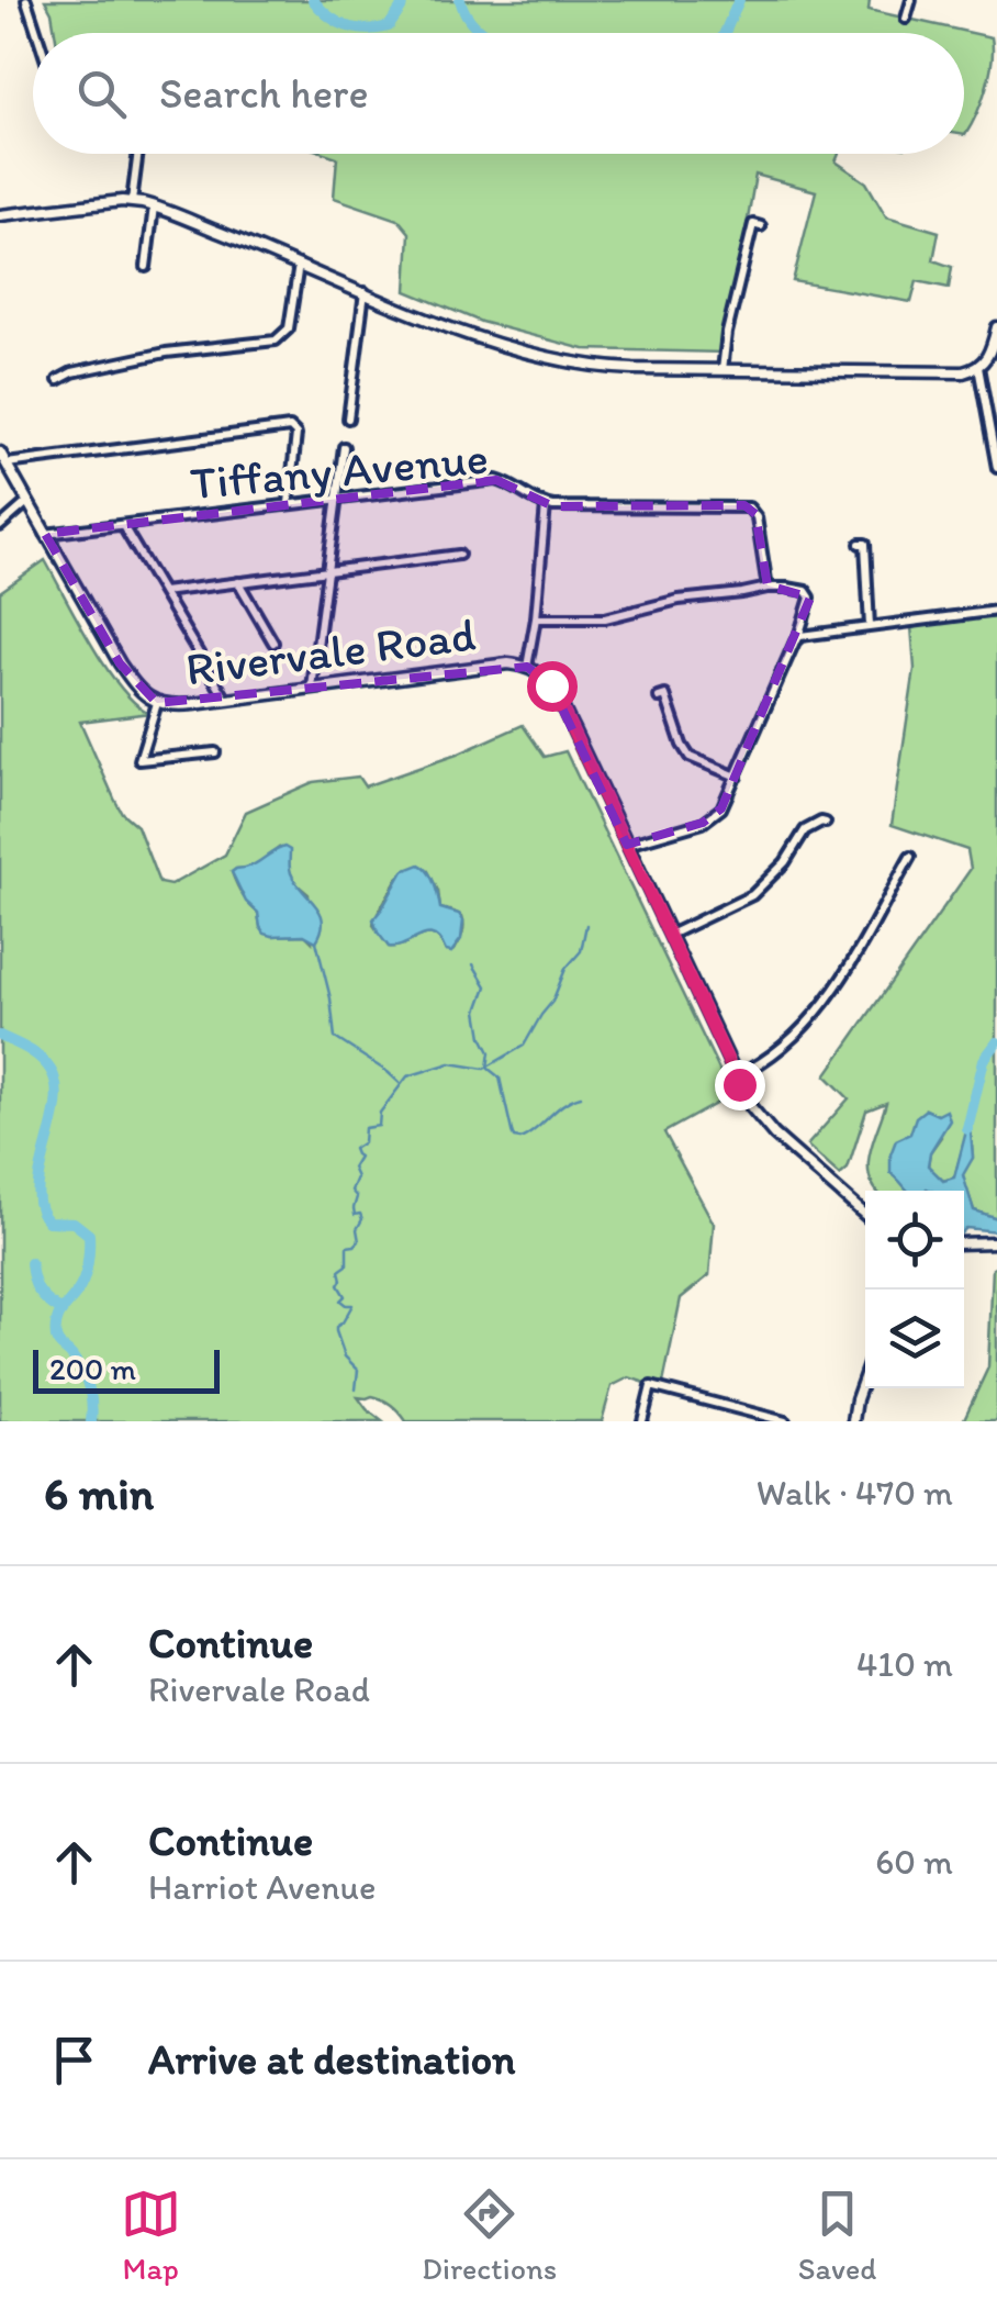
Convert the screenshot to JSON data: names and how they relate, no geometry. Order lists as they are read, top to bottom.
{
  "streets": {
    "street": ["Tiffany Avenue", "Rivervale Road"]
  },
  "crossings": [
    ["Tiffany Avenue", "Rivervale Road"]
  ],
  "scale_bar": "200 m",
  "page": {
    "search": "Search here",
    "scale": "200 m",
    "heading": ["6 min", "Walk · 470 m"],
    "list": [
      ["Continue", "Rivervale Road", "410 m"],
      ["Continue", "Harriot Avenue", "60 m"],
      "Arrive at destination"
    ],
    "nav": ["Map", "Directions", "Saved"]
  }
}
